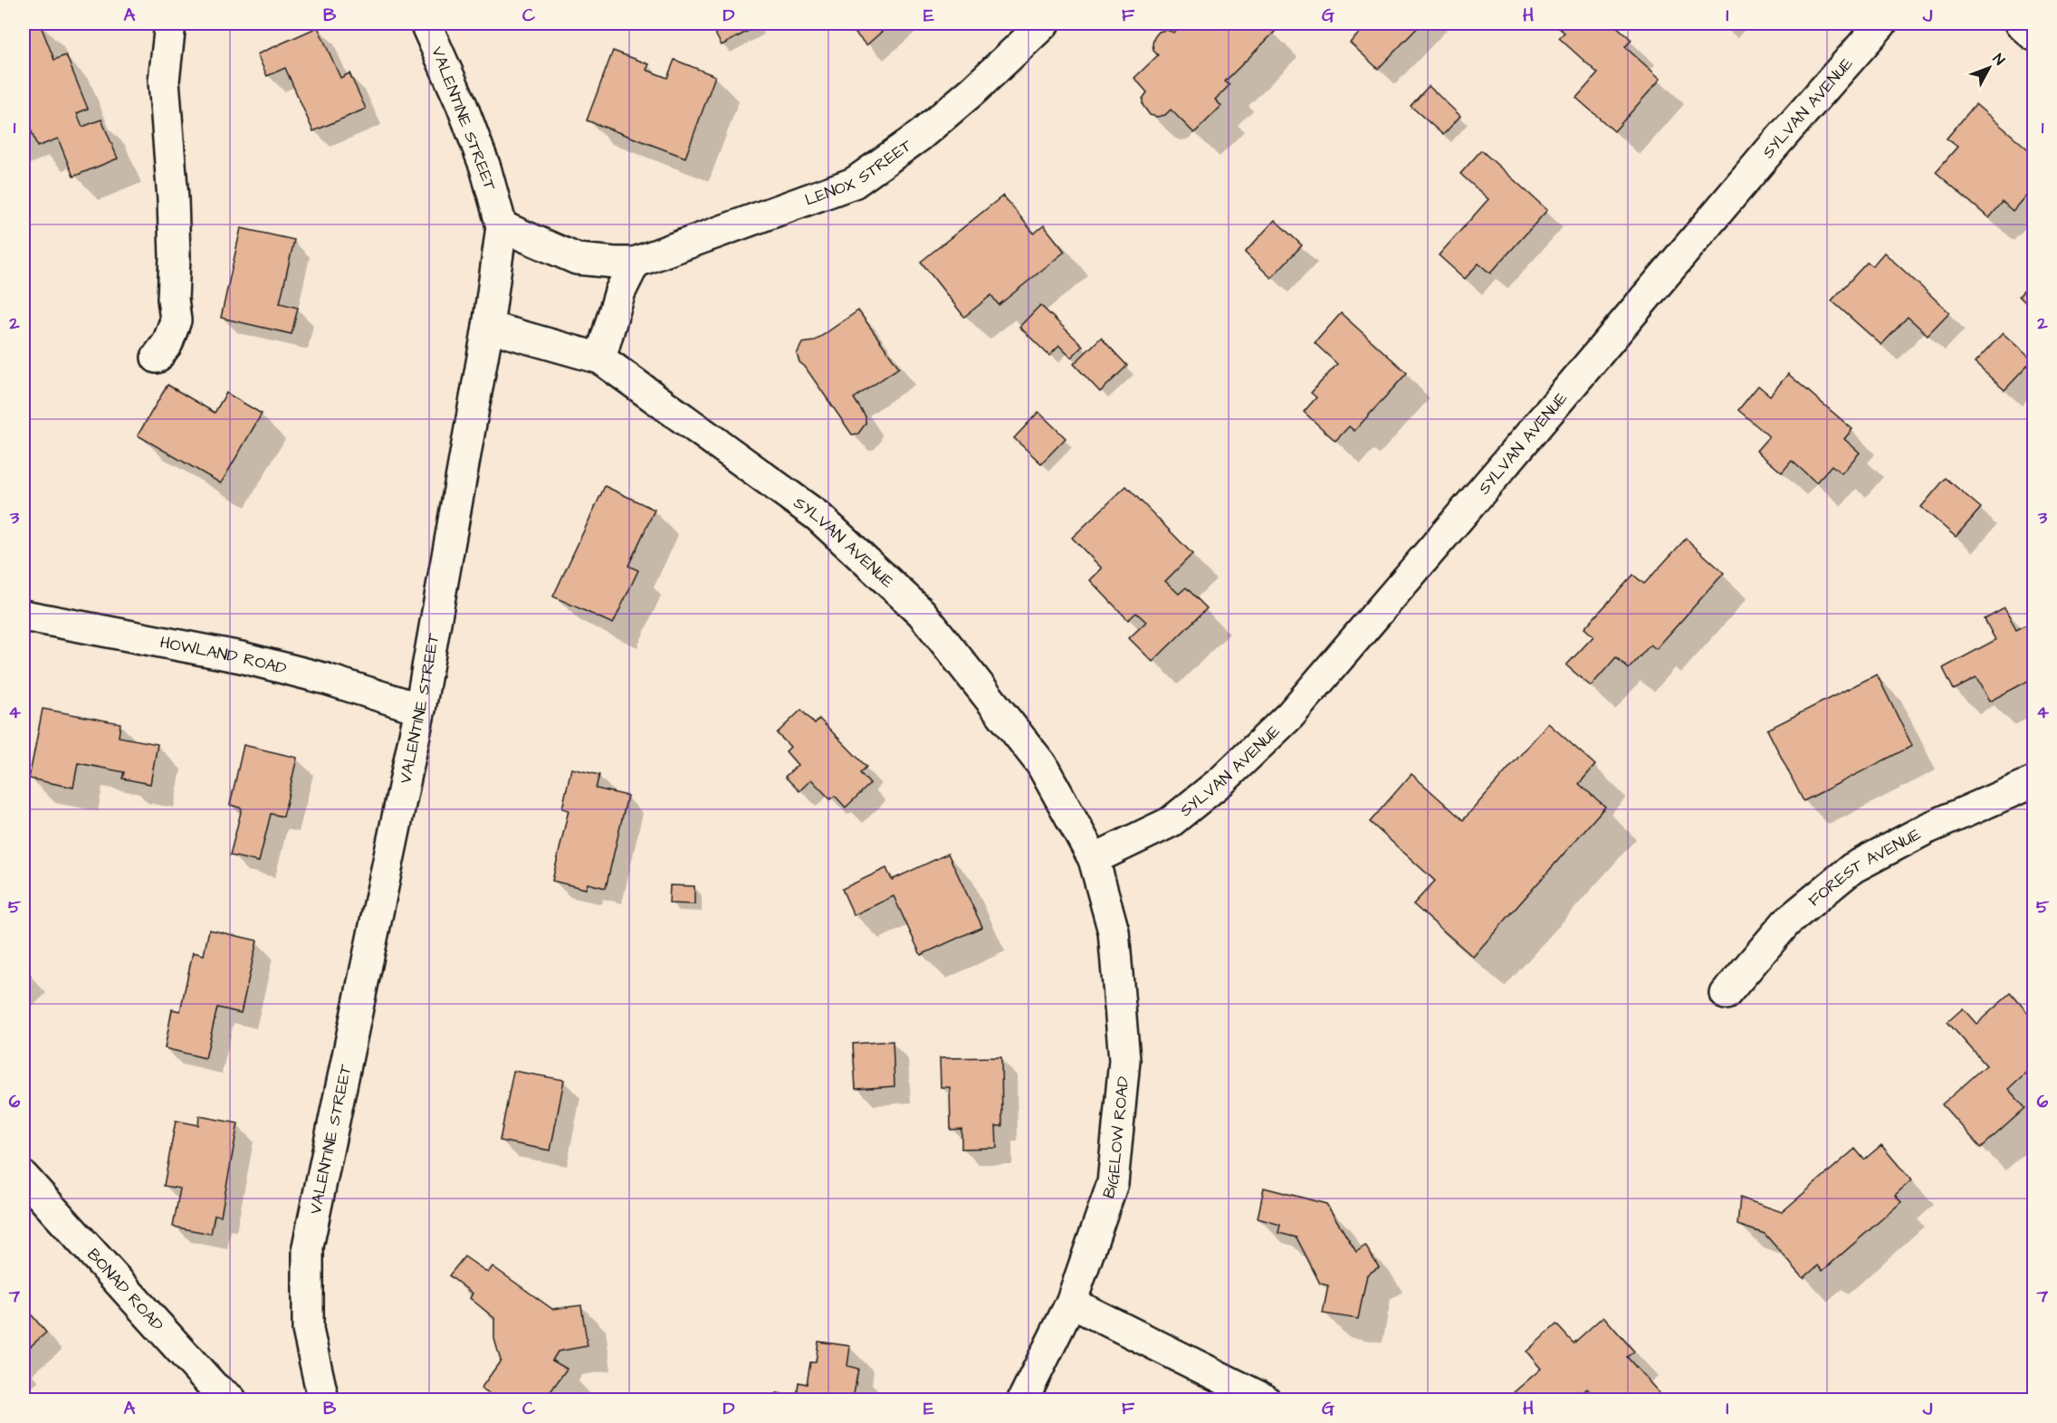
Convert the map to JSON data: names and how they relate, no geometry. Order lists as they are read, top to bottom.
{
  "streets": {
    "street": [
      "SYLVAN AVENUE",
      "VALENTINE STREET",
      "LENOX STREET",
      "HOWLAND ROAD",
      "FOREST AVENUE",
      "BIGELOW ROAD",
      "BONAD ROAD"
    ]
  },
  "crossings": [
    ["SYLVAN AVENUE", "VALENTINE STREET"],
    ["SYLVAN AVENUE", "BIGELOW ROAD"],
    ["VALENTINE STREET", "LENOX STREET"],
    ["VALENTINE STREET", "HOWLAND ROAD"]
  ],
  "north": "top right",
  "grid": {
    "columns": [
      "A",
      "B",
      "C",
      "D",
      "E",
      "F",
      "G",
      "H",
      "I",
      "J"
    ],
    "rows": [
      "1",
      "2",
      "3",
      "4",
      "5",
      "6",
      "7"
    ]
  }
}
